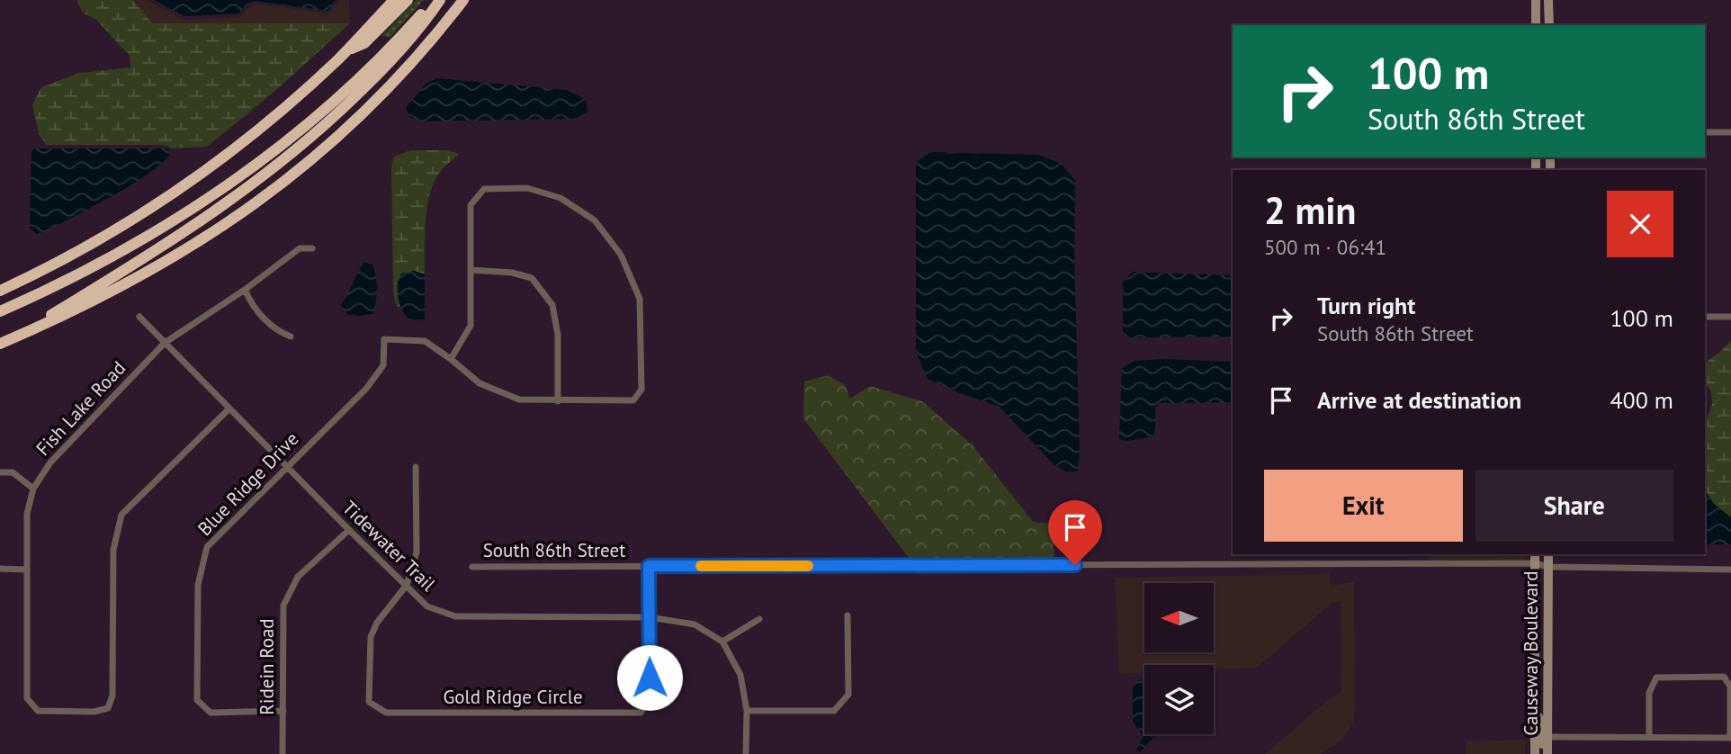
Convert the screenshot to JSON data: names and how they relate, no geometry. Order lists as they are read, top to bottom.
{
  "streets": {
    "main road": ["Causeway Boulevard"],
    "street": [
      "Fish Lake Road",
      "Blue Ridge Drive",
      "Tidewater Trail",
      "South 86th Street",
      "Ridein Road",
      "Gold Ridge Circle"
    ]
  },
  "crossings": [
    ["Fish Lake Road", "Tidewater Trail"],
    ["Blue Ridge Drive", "Tidewater Trail"],
    ["Blue Ridge Drive", "Ridein Road"],
    ["Tidewater Trail", "Ridein Road"],
    ["Tidewater Trail", "Gold Ridge Circle"],
    ["South 86th Street", "Causeway Boulevard"],
    ["South 86th Street", "Gold Ridge Circle"]
  ],
  "north": "left",
  "page": {
    "turn": ["100 m", "South 86th Street"],
    "heading": ["2 min", "500 m · 06:41"],
    "list": [
      {
        "name": "Turn right",
        "note": "South 86th Street",
        "value": "100 m"
      },
      {
        "name": "Arrive at destination",
        "value": "400 m"
      }
    ],
    "buttons": ["Exit", "Share"]
  }
}
